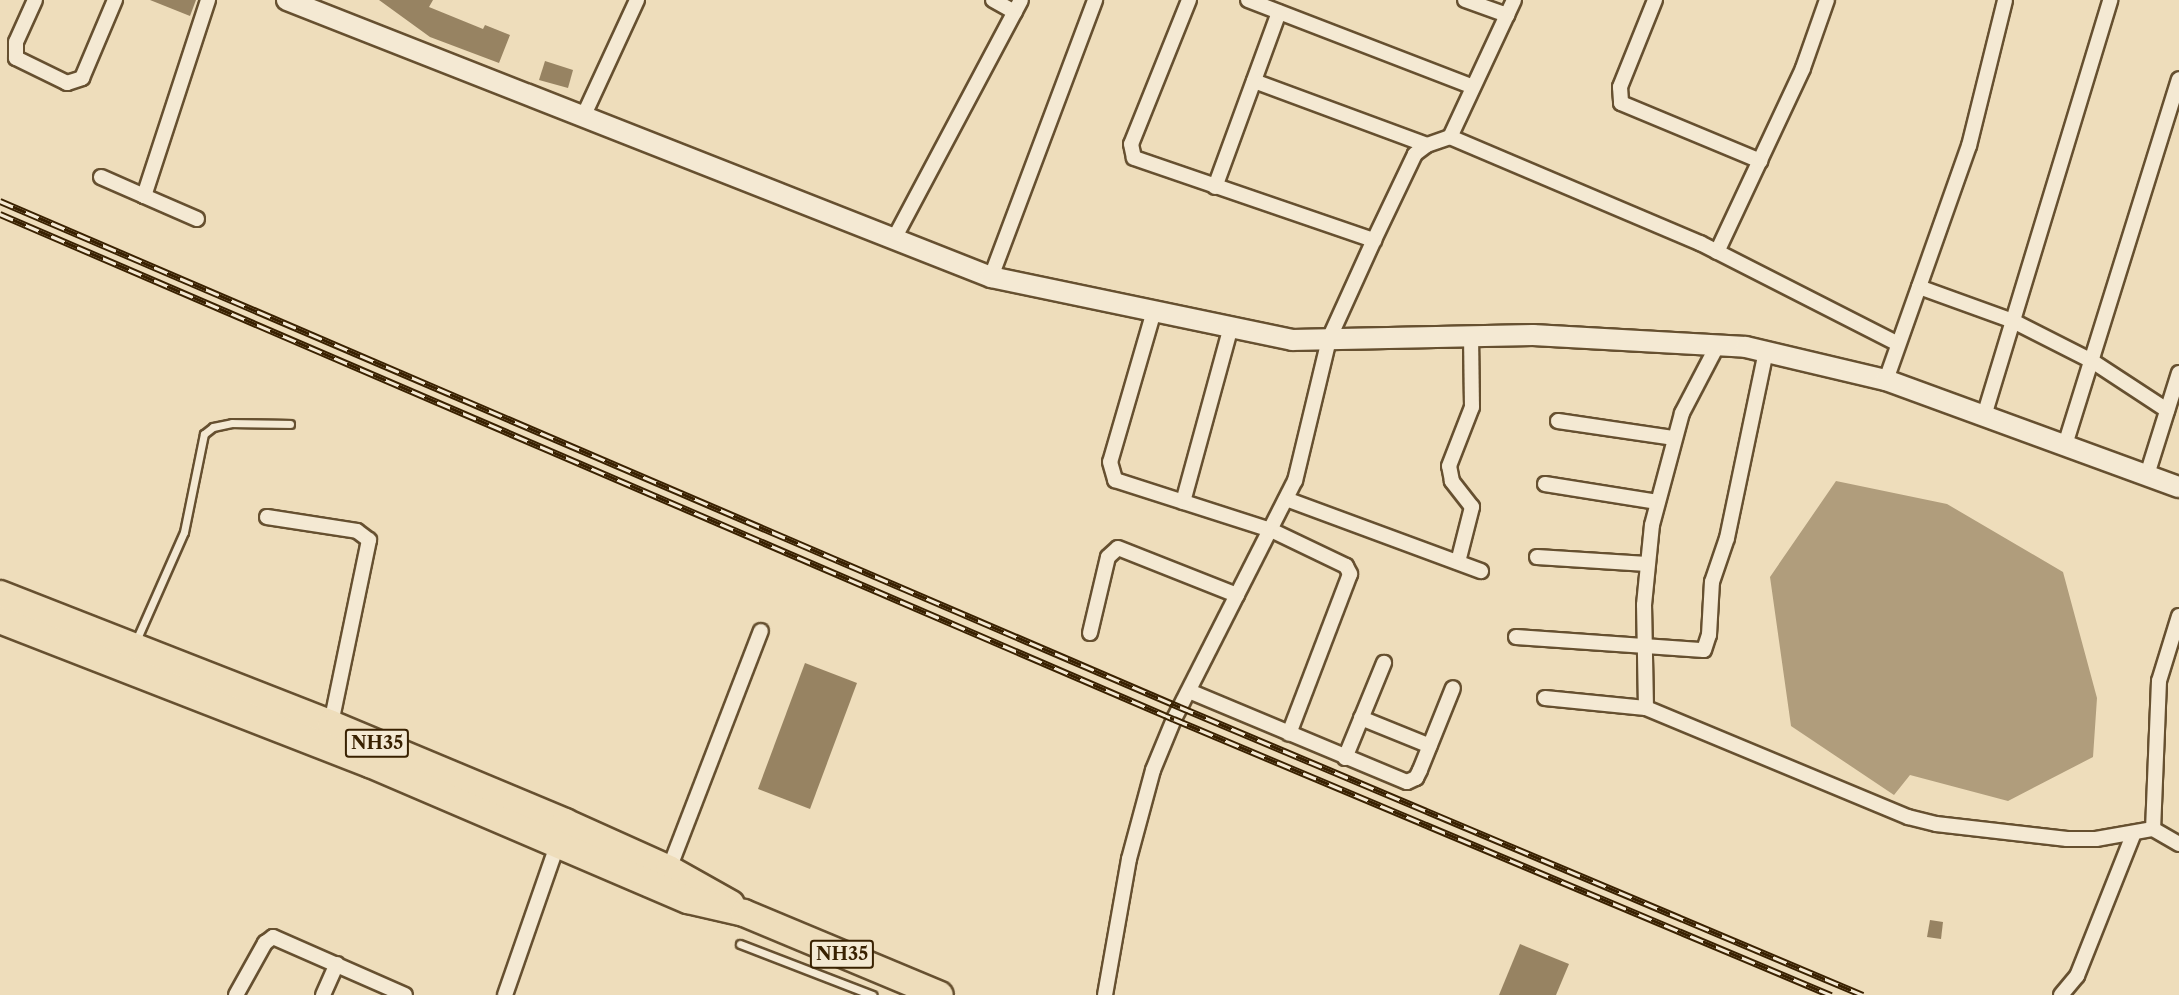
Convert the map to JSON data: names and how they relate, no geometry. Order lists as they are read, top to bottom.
{
  "streets": {
    "highway": ["NH35"]
  }
}
